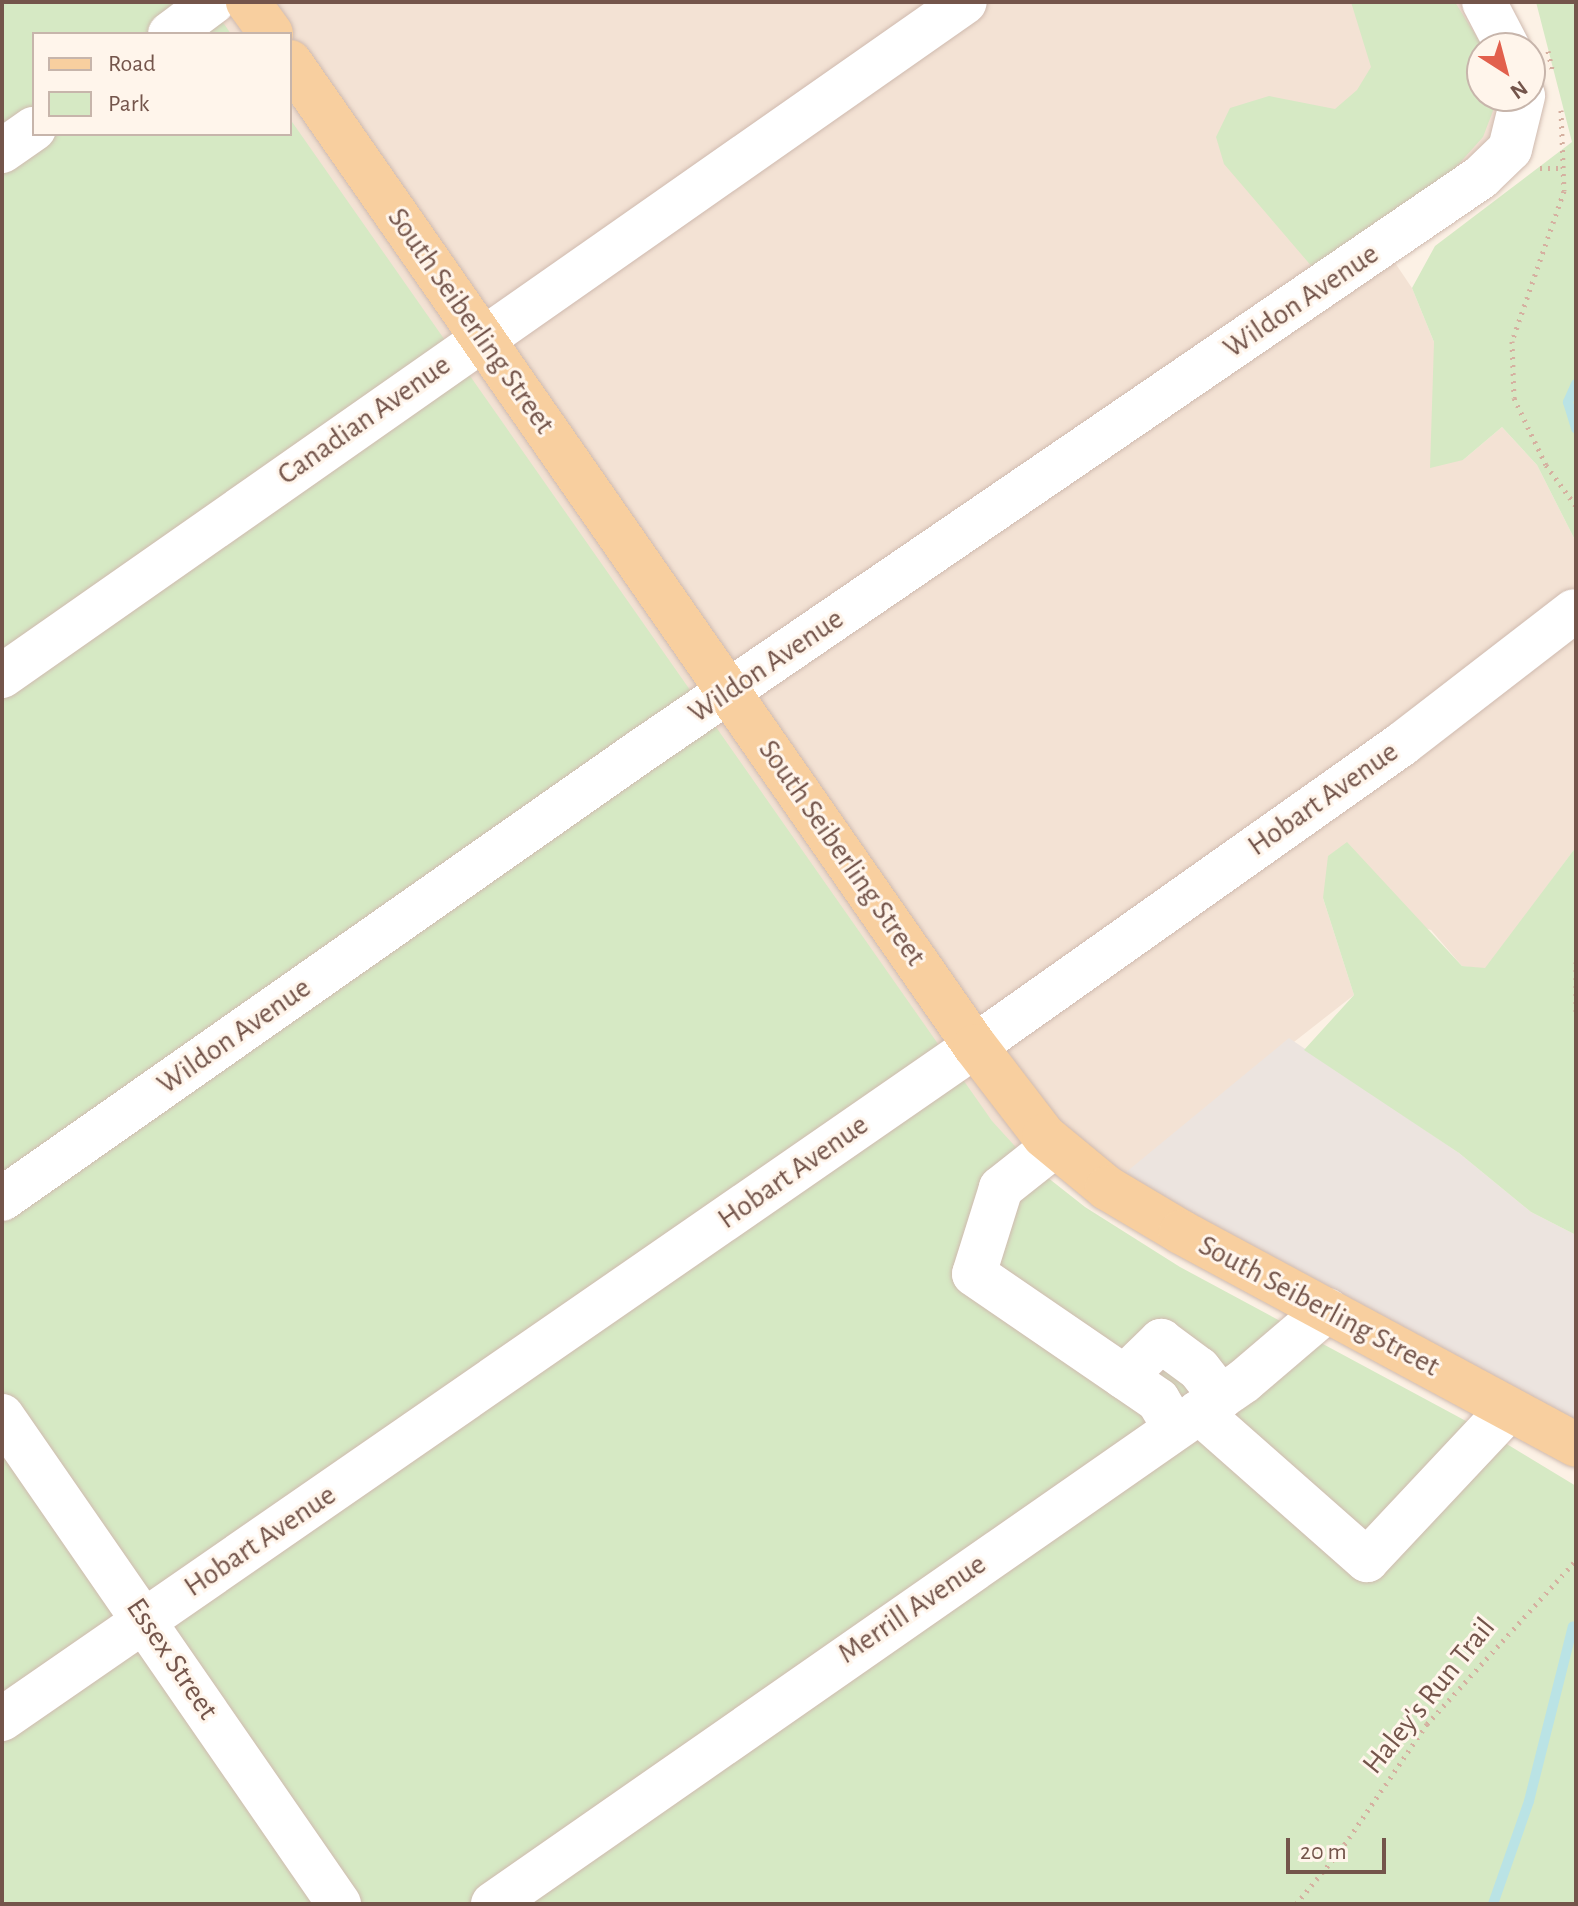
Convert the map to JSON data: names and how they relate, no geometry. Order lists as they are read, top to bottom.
{
  "streets": {
    "main road": ["South Seiberling Street"],
    "street": [
      "Wildon Avenue",
      "Canadian Avenue",
      "Hobart Avenue",
      "Merrill Avenue",
      "Essex Street"
    ],
    "path": ["Haley's Run Trail"]
  },
  "crossings": [
    ["Wildon Avenue", "South Seiberling Street"],
    ["South Seiberling Street", "Canadian Avenue"],
    ["South Seiberling Street", "Hobart Avenue"],
    ["South Seiberling Street", "Merrill Avenue"],
    ["Hobart Avenue", "Essex Street"]
  ],
  "legend": ["Road", "Park"],
  "scale_bar": "20 m",
  "north": "bottom right"
}
